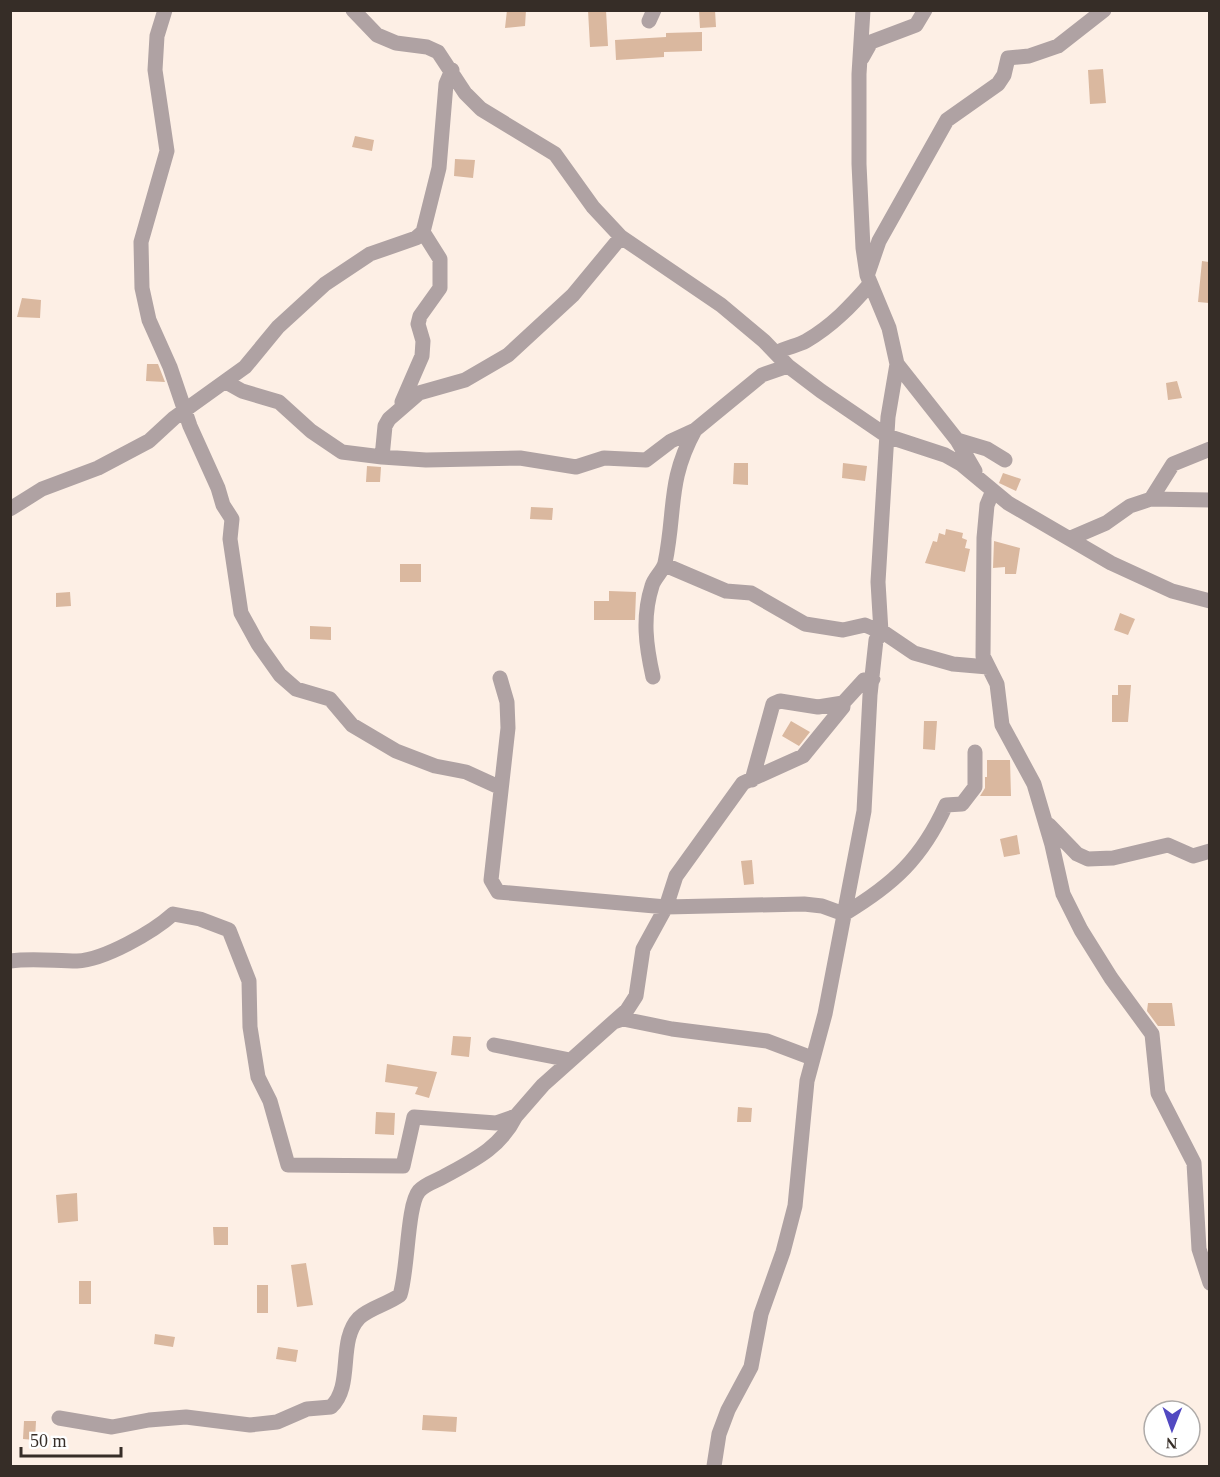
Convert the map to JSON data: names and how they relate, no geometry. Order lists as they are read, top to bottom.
{
  "scale_bar": "50 m",
  "north": "bottom"
}
